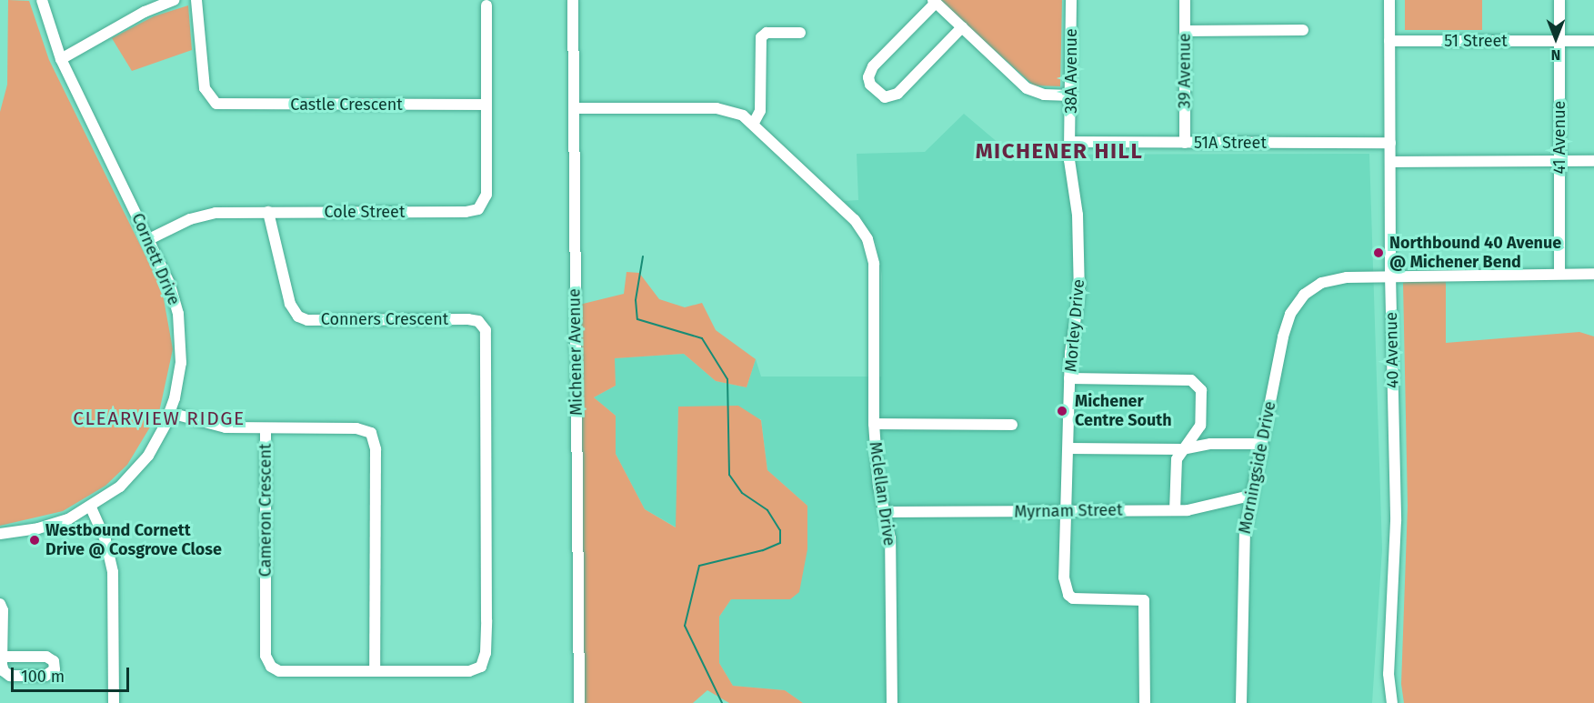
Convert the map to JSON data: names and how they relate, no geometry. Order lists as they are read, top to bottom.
{
  "streets": {
    "street": [
      "51 Street",
      "38A Avenue",
      "39 Avenue",
      "Castle Crescent",
      "41 Avenue",
      "51A Street",
      "Cole Street",
      "Cornett Drive",
      "Conners Crescent",
      "Morley Drive",
      "40 Avenue",
      "Michener Avenue",
      "Morningside Drive",
      "Mclellan Drive",
      "Cameron Crescent",
      "Myrnam Street"
    ]
  },
  "crossings": [
    ["51 Street", "41 Avenue"],
    ["51 Street", "40 Avenue"],
    ["38A Avenue", "51A Street"],
    ["38A Avenue", "Morley Drive"],
    ["39 Avenue", "51A Street"],
    ["Castle Crescent", "Cole Street"],
    ["51A Street", "Morley Drive"],
    ["51A Street", "40 Avenue"],
    ["Cole Street", "Cornett Drive"],
    ["Cole Street", "Conners Crescent"],
    ["Conners Crescent", "Cameron Crescent"],
    ["Morley Drive", "Myrnam Street"],
    ["40 Avenue", "Morningside Drive"],
    ["Morningside Drive", "Myrnam Street"],
    ["Mclellan Drive", "Myrnam Street"]
  ],
  "districts": ["MICHENER HILL", "CLEARVIEW RIDGE"],
  "places": ["Northbound 40 Avenue @ Michener Bend", "Michener Centre South", "Westbound Cornett Drive @ Cosgrove Close"],
  "scale_bar": "100 m",
  "north": "bottom"
}
